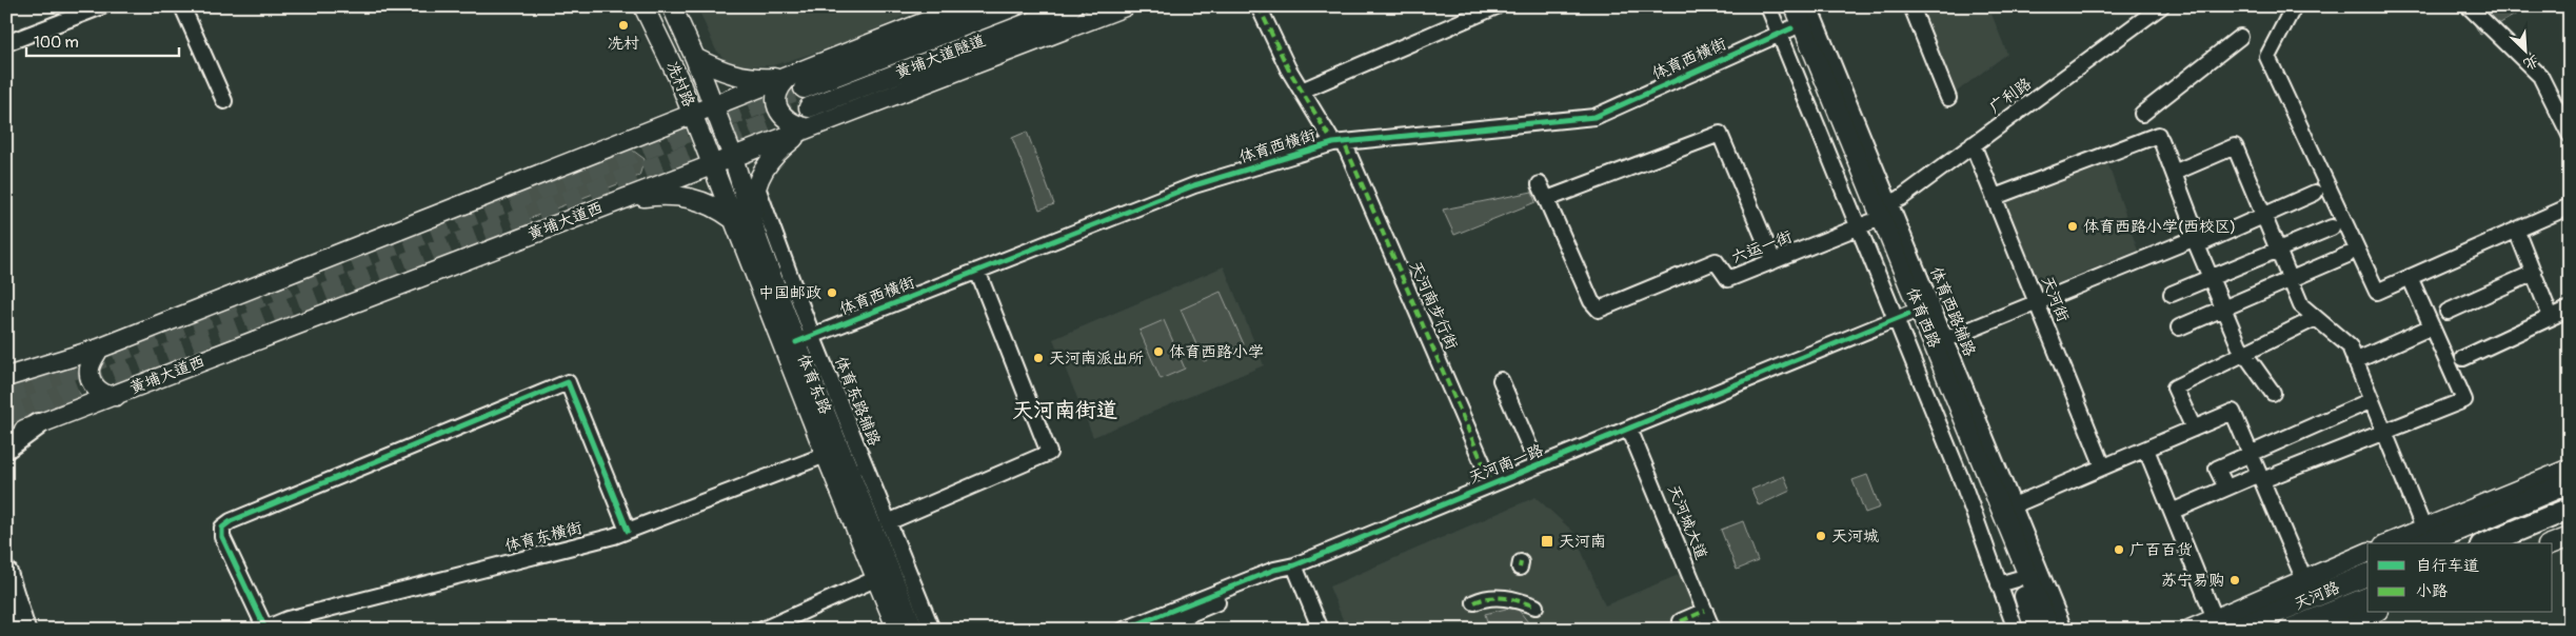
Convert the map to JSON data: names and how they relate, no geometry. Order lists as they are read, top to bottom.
{
  "streets": {
    "highway": ["天河路"],
    "main road": [
      "黄埔大道隧道",
      "冼村路",
      "黄埔大道西",
      "体育西路",
      "体育东路"
    ],
    "street": [
      "体育西横街",
      "广利路",
      "六运一街",
      "天河街",
      "天河南步行街",
      "体育西路辅路",
      "体育东路辅路",
      "天河南一路",
      "天河城大道",
      "体育东横街"
    ]
  },
  "crossings": [
    ["体育西横街", "体育西路"],
    ["体育西横街", "体育东路"],
    ["体育西横街", "体育东路辅路"],
    ["冼村路", "黄埔大道西"],
    ["冼村路", "体育东路"],
    ["广利路", "六运一街"],
    ["广利路", "天河街"],
    ["广利路", "体育西路"],
    ["黄埔大道西", "体育东路"],
    ["六运一街", "体育西路"],
    ["体育西路辅路", "体育西路"],
    ["体育西路", "天河南一路"],
    ["体育东路", "体育东路辅路"],
    ["体育东路", "体育东横街"],
    ["天河南一路", "天河城大道"]
  ],
  "districts": ["天河南街道"],
  "places": {
    "other": [
      "冼村",
      "体育西路小学(西校区)",
      "中国邮政",
      "体育西路小学",
      "天河南派出所",
      "天河城",
      "广百百货",
      "苏宁易购"
    ],
    "transit": ["天河南"]
  },
  "legend": ["自行车道", "小路"],
  "scale_bar": "100 m",
  "north": "bottom right"
}
